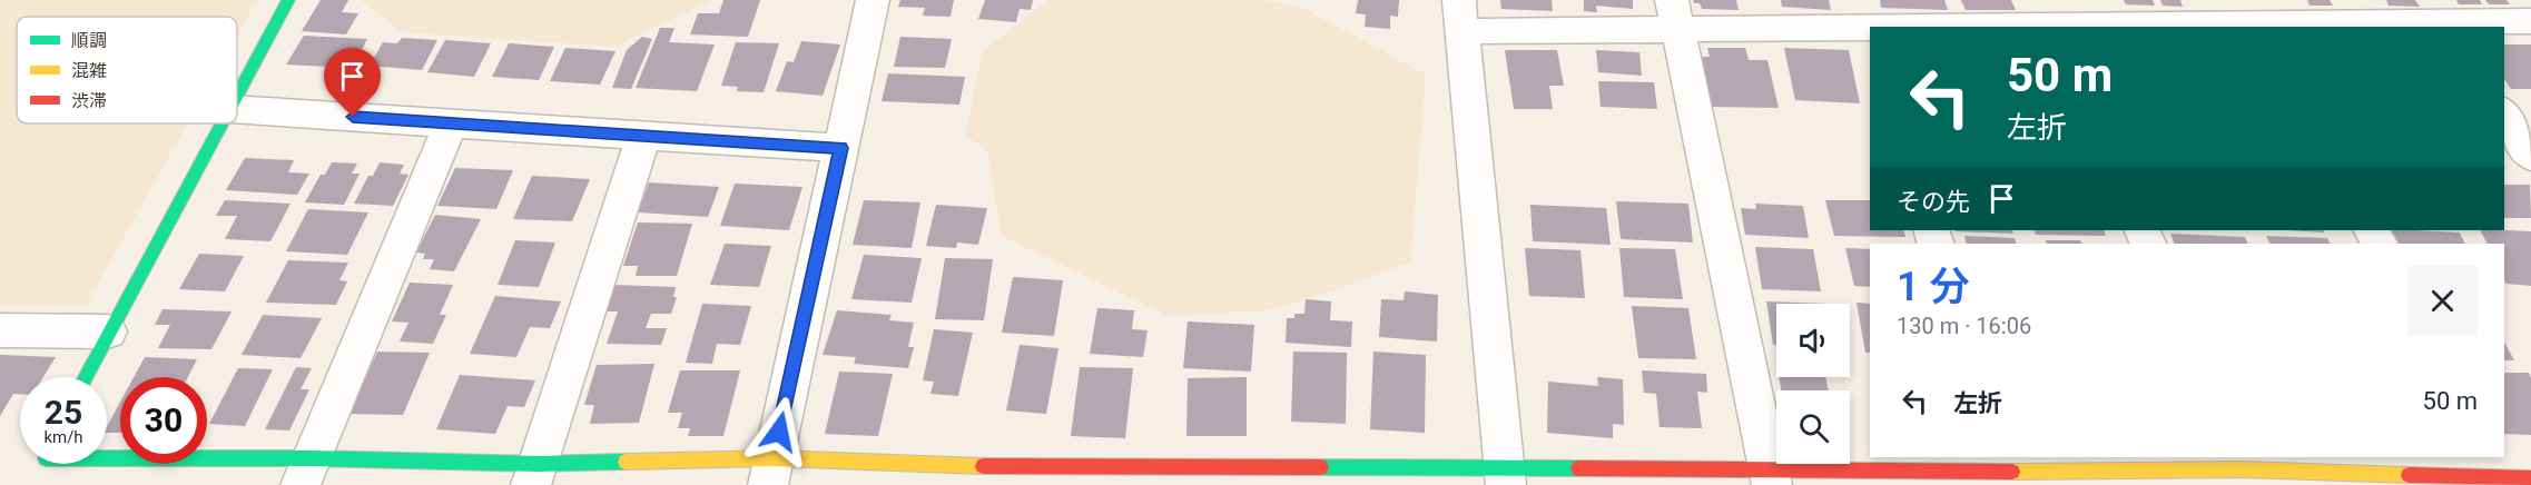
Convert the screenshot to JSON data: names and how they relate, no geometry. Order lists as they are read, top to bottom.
{
  "legend": ["順調", "混雑", "渋滞"],
  "page": {
    "turn": ["50 m", "左折"],
    "then": "その先",
    "heading": ["1 分", "130 m · 16:06"],
    "list": [
      {
        "name": "左折",
        "value": "50 m"
      }
    ],
    "speed": "25 km/h",
    "limit": "30"
  }
}
